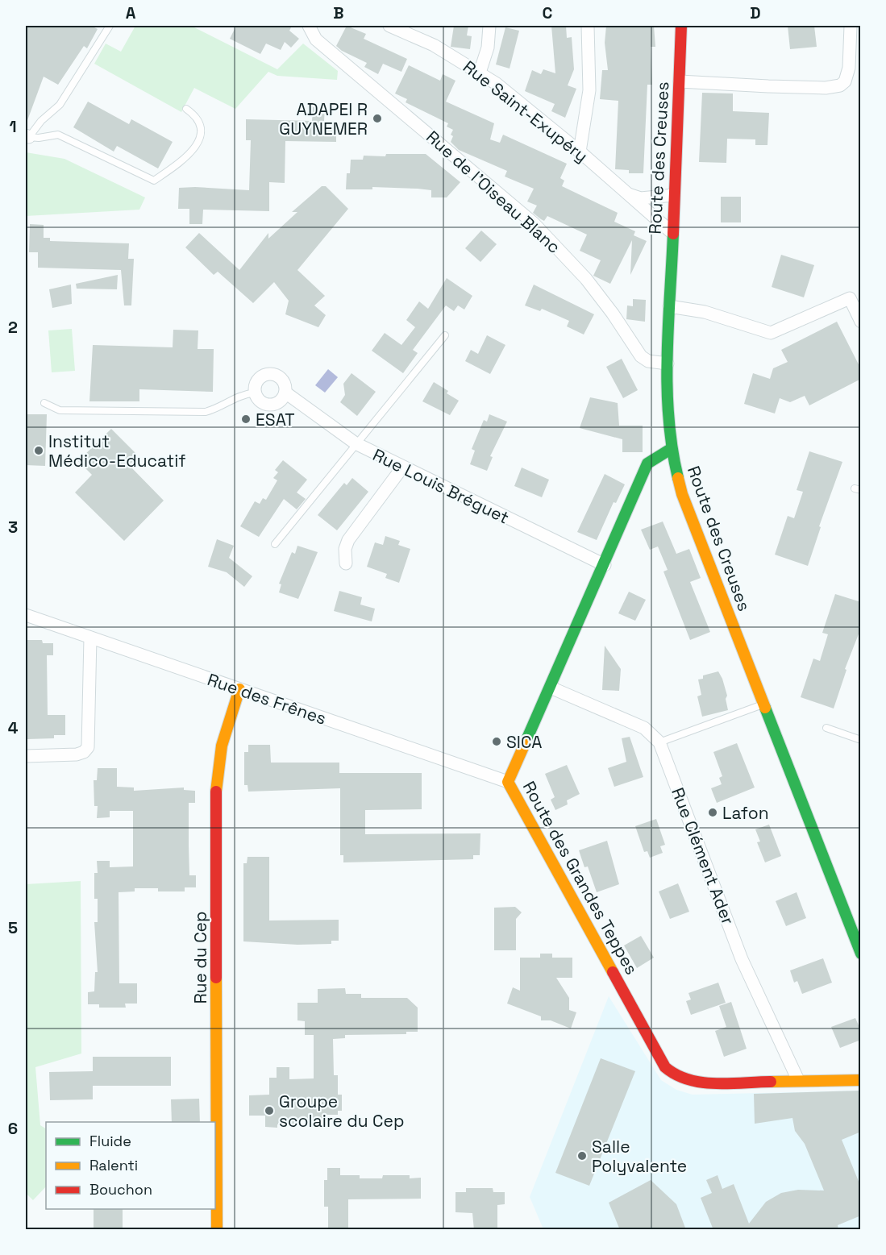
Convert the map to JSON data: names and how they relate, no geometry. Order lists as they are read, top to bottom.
{
  "streets": {
    "street": [
      "Rue Saint-Exupéry",
      "Route des Creuses",
      "Rue de l'Oiseau Blanc",
      "Rue Louis Bréguet",
      "Rue des Frênes",
      "Rue Clément Ader",
      "Route des Grandes Teppes",
      "Rue du Cep"
    ]
  },
  "crossings": [
    ["Rue Saint-Exupéry", "Route des Creuses"],
    ["Route des Creuses", "Rue de l'Oiseau Blanc"],
    ["Route des Creuses", "Route des Grandes Teppes"],
    ["Rue Louis Bréguet", "Route des Grandes Teppes"],
    ["Rue des Frênes", "Route des Grandes Teppes"],
    ["Rue des Frênes", "Rue du Cep"],
    ["Rue Clément Ader", "Route des Grandes Teppes"]
  ],
  "places": [
    "ADAPEI R GUYNEMER",
    "ESAT",
    "Institut Médico-Educatif",
    "SICA",
    "Lafon",
    "Groupe scolaire du Cep",
    "Salle Polyvalente"
  ],
  "legend": ["Fluide", "Ralenti", "Bouchon"],
  "grid": {
    "columns": [
      "A",
      "B",
      "C",
      "D"
    ],
    "rows": [
      "1",
      "2",
      "3",
      "4",
      "5",
      "6"
    ]
  }
}
